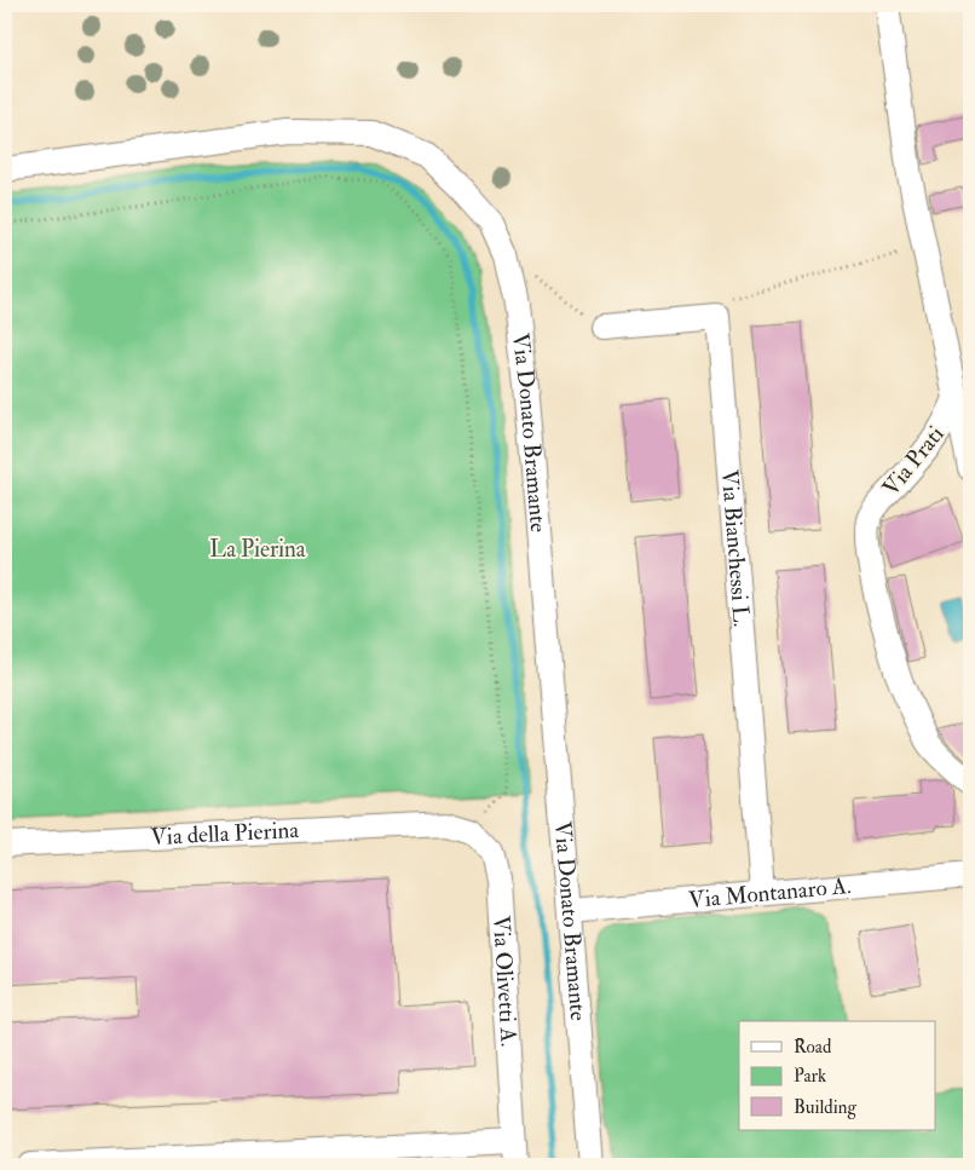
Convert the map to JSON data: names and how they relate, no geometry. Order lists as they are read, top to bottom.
{
  "streets": {
    "street": [
      "Via Donato Bramante",
      "Via Prati",
      "Via Bianchessi L.",
      "Via della Pierina",
      "Via Montanaro A.",
      "Via Olivetti A."
    ]
  },
  "crossings": [
    ["Via Donato Bramante", "Via Montanaro A."],
    ["Via Bianchessi L.", "Via Montanaro A."],
    ["Via della Pierina", "Via Olivetti A."]
  ],
  "parks": ["La Pierina"],
  "legend": ["Road", "Park", "Building"]
}
